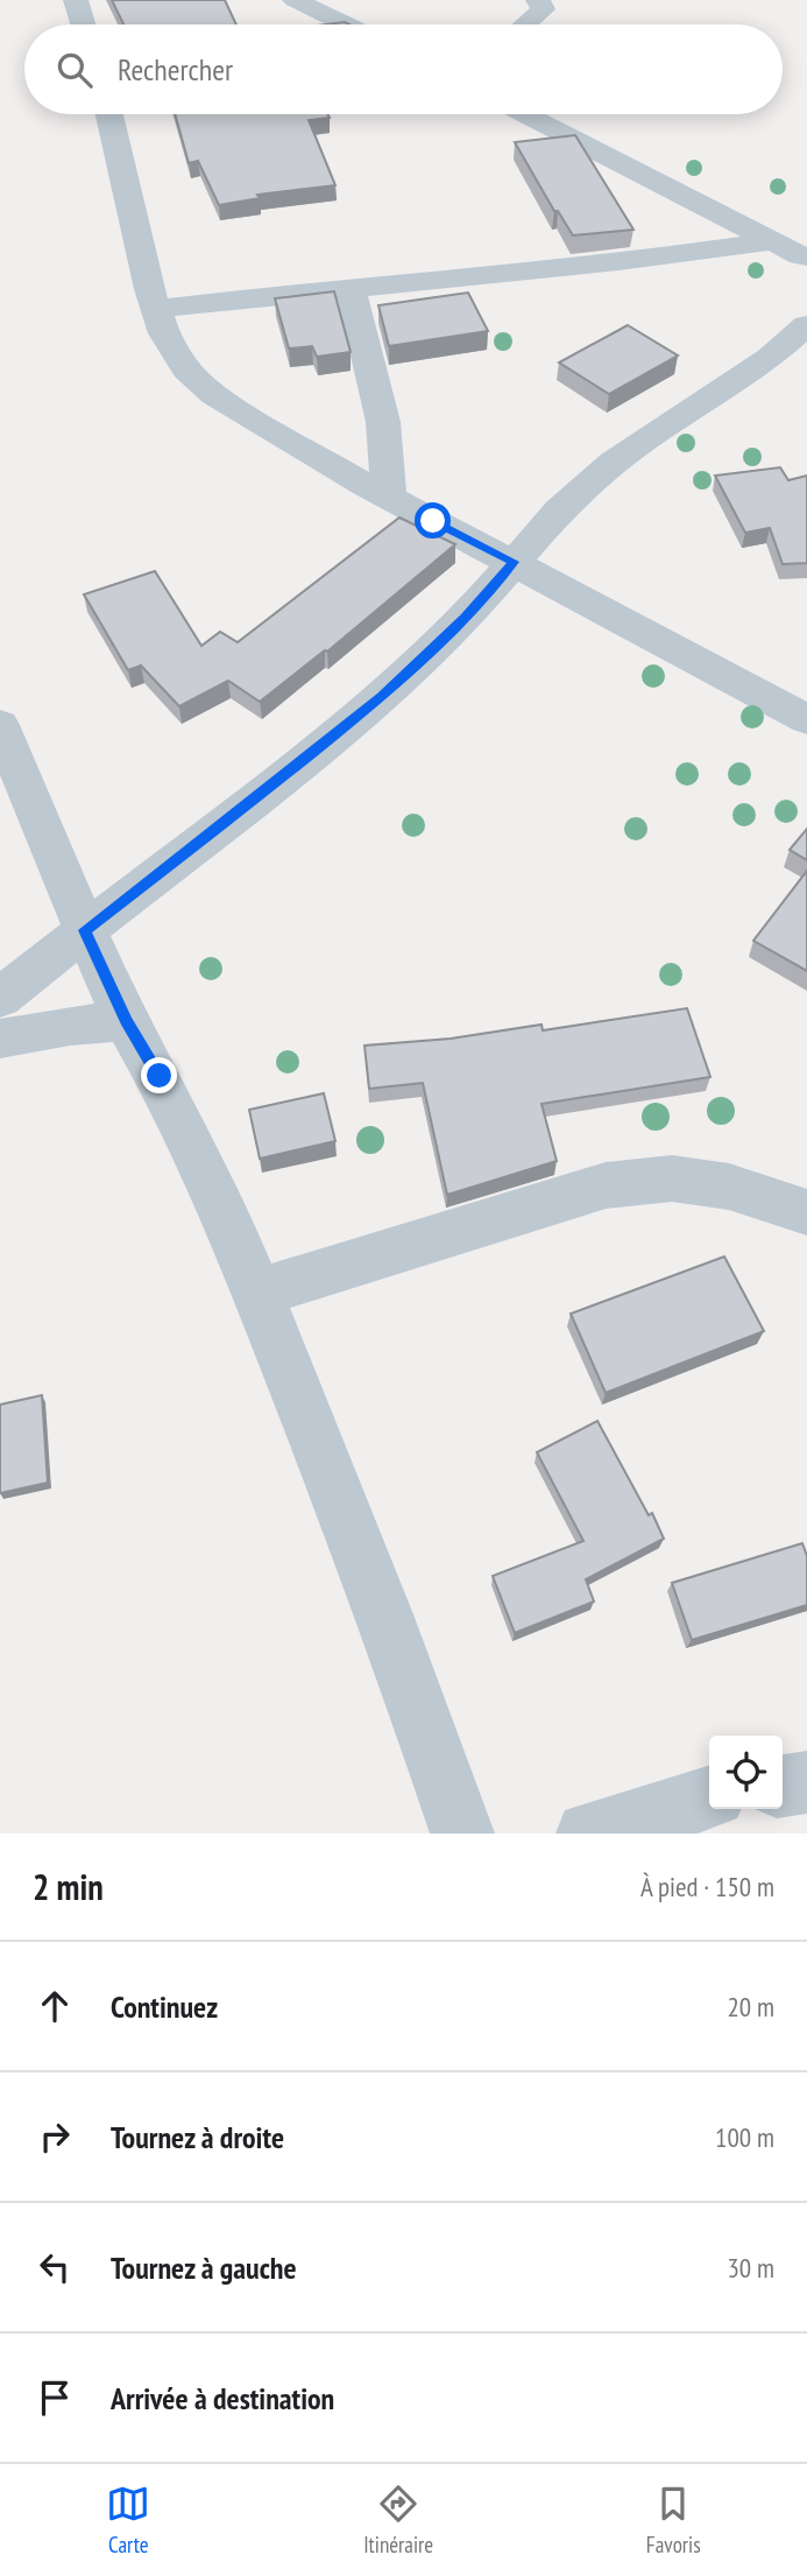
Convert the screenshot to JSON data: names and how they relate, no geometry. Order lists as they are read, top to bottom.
{
  "page": {
    "search": "Rechercher",
    "heading": ["2 min", "À pied · 150 m"],
    "list": [
      ["Continuez", "20 m"],
      ["Tournez à droite", "100 m"],
      ["Tournez à gauche", "30 m"],
      "Arrivée à destination"
    ],
    "nav": ["Carte", "Itinéraire", "Favoris"]
  }
}
